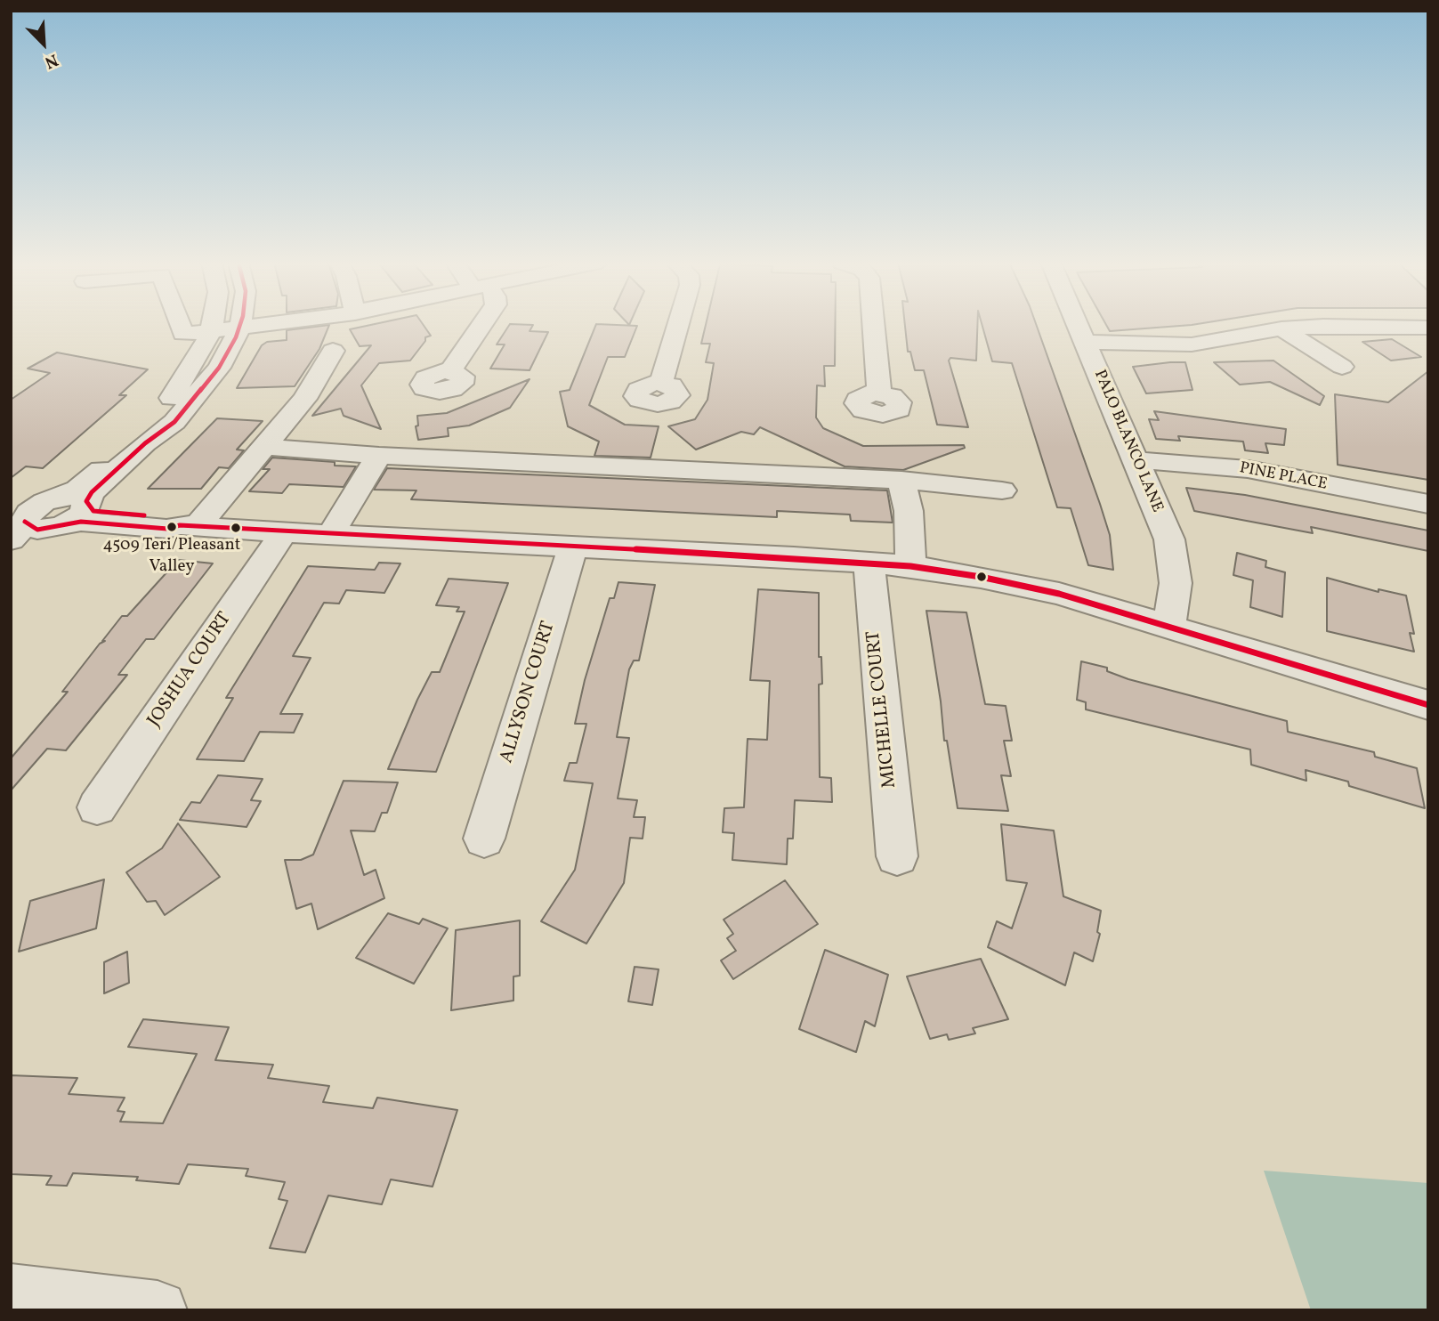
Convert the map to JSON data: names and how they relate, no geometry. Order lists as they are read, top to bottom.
{
  "streets": {
    "street": [
      "PALO BLANCO LANE",
      "PINE PLACE",
      "JOSHUA COURT",
      "ALLYSON COURT",
      "MICHELLE COURT"
    ]
  },
  "crossings": [
    ["PALO BLANCO LANE", "PINE PLACE"]
  ],
  "places": ["4509 Teri/Pleasant Valley"],
  "north": "bottom right"
}
